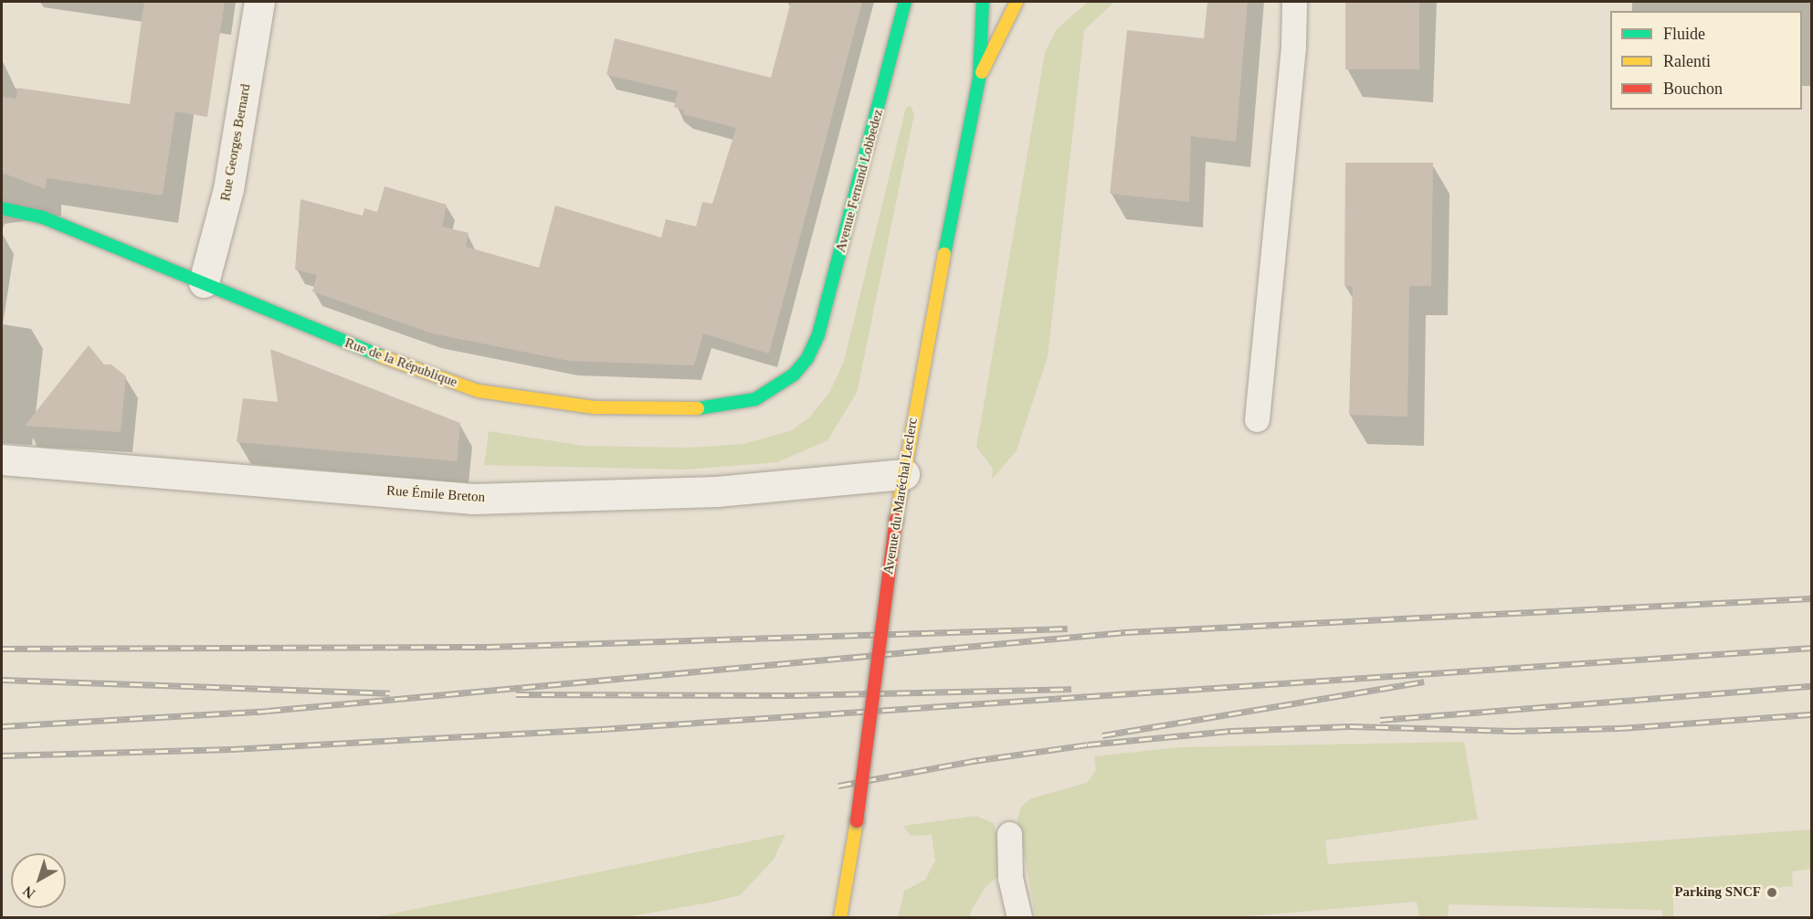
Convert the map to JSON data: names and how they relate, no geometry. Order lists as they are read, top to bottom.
{
  "streets": {
    "street": [
      "Rue Georges Bernard",
      "Avenue Fernand Lobbedez",
      "Rue de la République",
      "Rue Émile Breton",
      "Avenue du Maréchal Leclerc"
    ]
  },
  "crossings": [
    ["Rue Georges Bernard", "Rue de la République"],
    ["Avenue Fernand Lobbedez", "Rue de la République"],
    ["Rue Émile Breton", "Avenue du Maréchal Leclerc"]
  ],
  "places": ["Parking SNCF"],
  "legend": ["Fluide", "Ralenti", "Bouchon"],
  "north": "bottom left"
}
